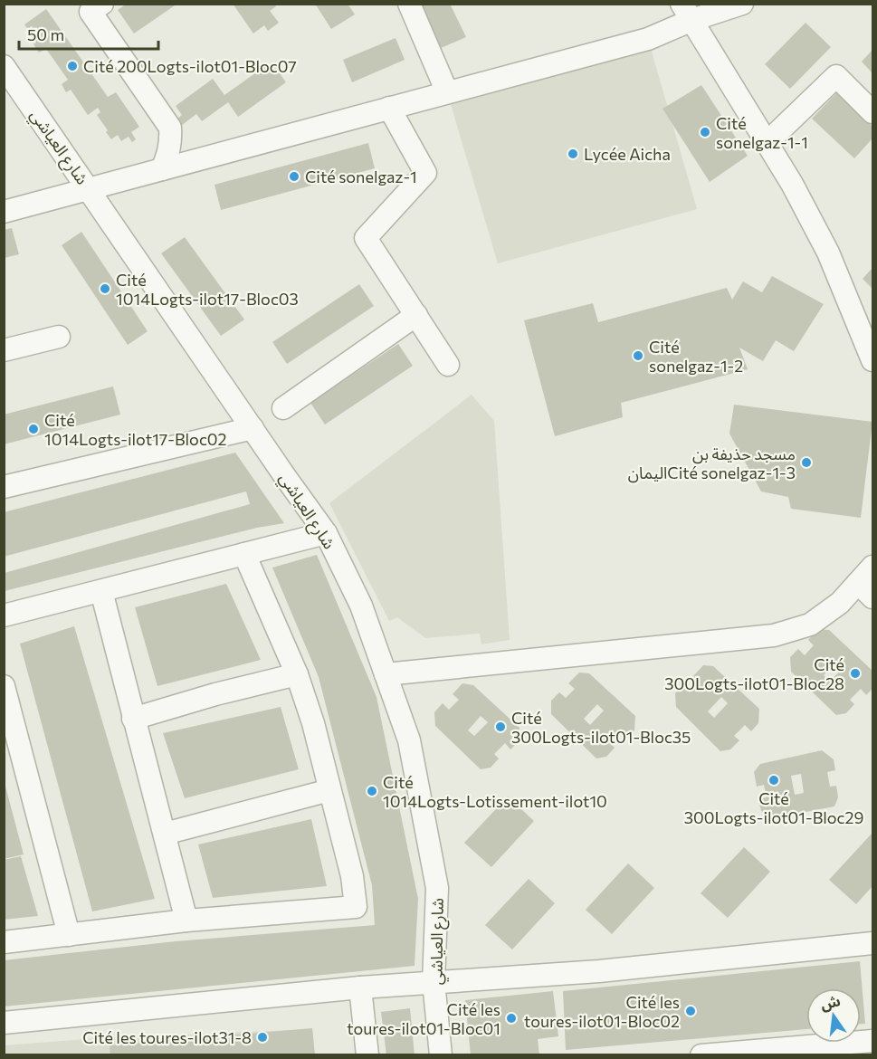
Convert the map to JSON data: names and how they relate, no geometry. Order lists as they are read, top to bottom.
{
  "streets": {
    "street": ["شارع العياشي"]
  },
  "places": [
    "Cité 200Logts-ilot01-Bloc07",
    "Cité sonelgaz-1-1",
    "Lycée Aicha",
    "Cité sonelgaz-1",
    "Cité 1014Logts-ilot17-Bloc03",
    "Cité sonelgaz-1-2",
    "Cité 1014Logts-ilot17-Bloc02",
    "مسجد حذيفة بن اليمانCité sonelgaz-1-3",
    "Cité 300Logts-ilot01-Bloc28",
    "Cité 300Logts-ilot01-Bloc35",
    "Cité 300Logts-ilot01-Bloc29",
    "Cité 1014Logts-Lotissement-ilot10",
    "Cité les toures-ilot01-Bloc02",
    "Cité les toures-ilot01-Bloc01",
    "Cité les toures-ilot31-8"
  ],
  "scale_bar": "50 m",
  "north": "top"
}
